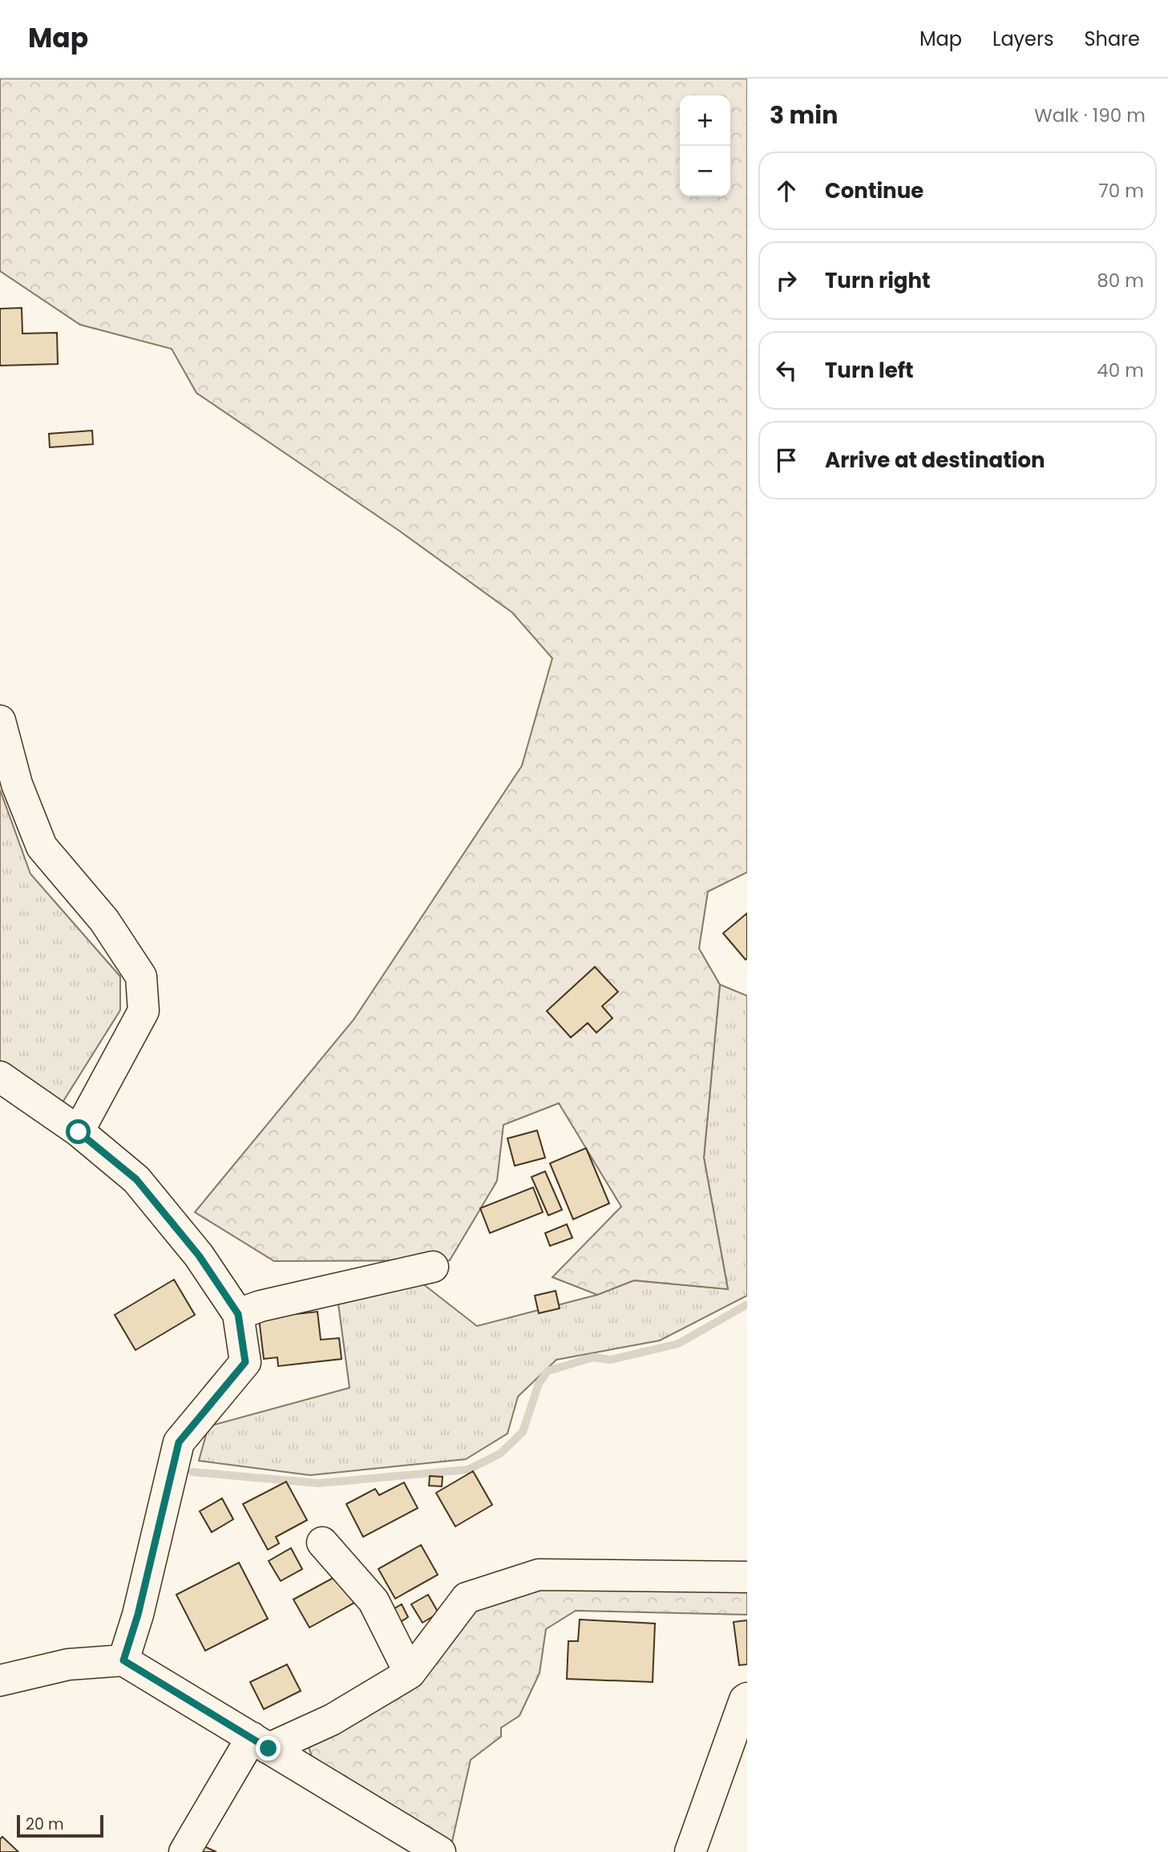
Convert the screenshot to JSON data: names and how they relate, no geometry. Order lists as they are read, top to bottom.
{
  "scale_bar": "20 m",
  "page": {
    "header": "Map",
    "nav": ["Map", "Layers", "Share"],
    "heading": ["3 min", "Walk · 190 m"],
    "map_buttons": ["+", "−"],
    "list": [
      ["Continue", "70 m"],
      ["Turn right", "80 m"],
      ["Turn left", "40 m"],
      "Arrive at destination"
    ],
    "scale": "20 m"
  }
}
